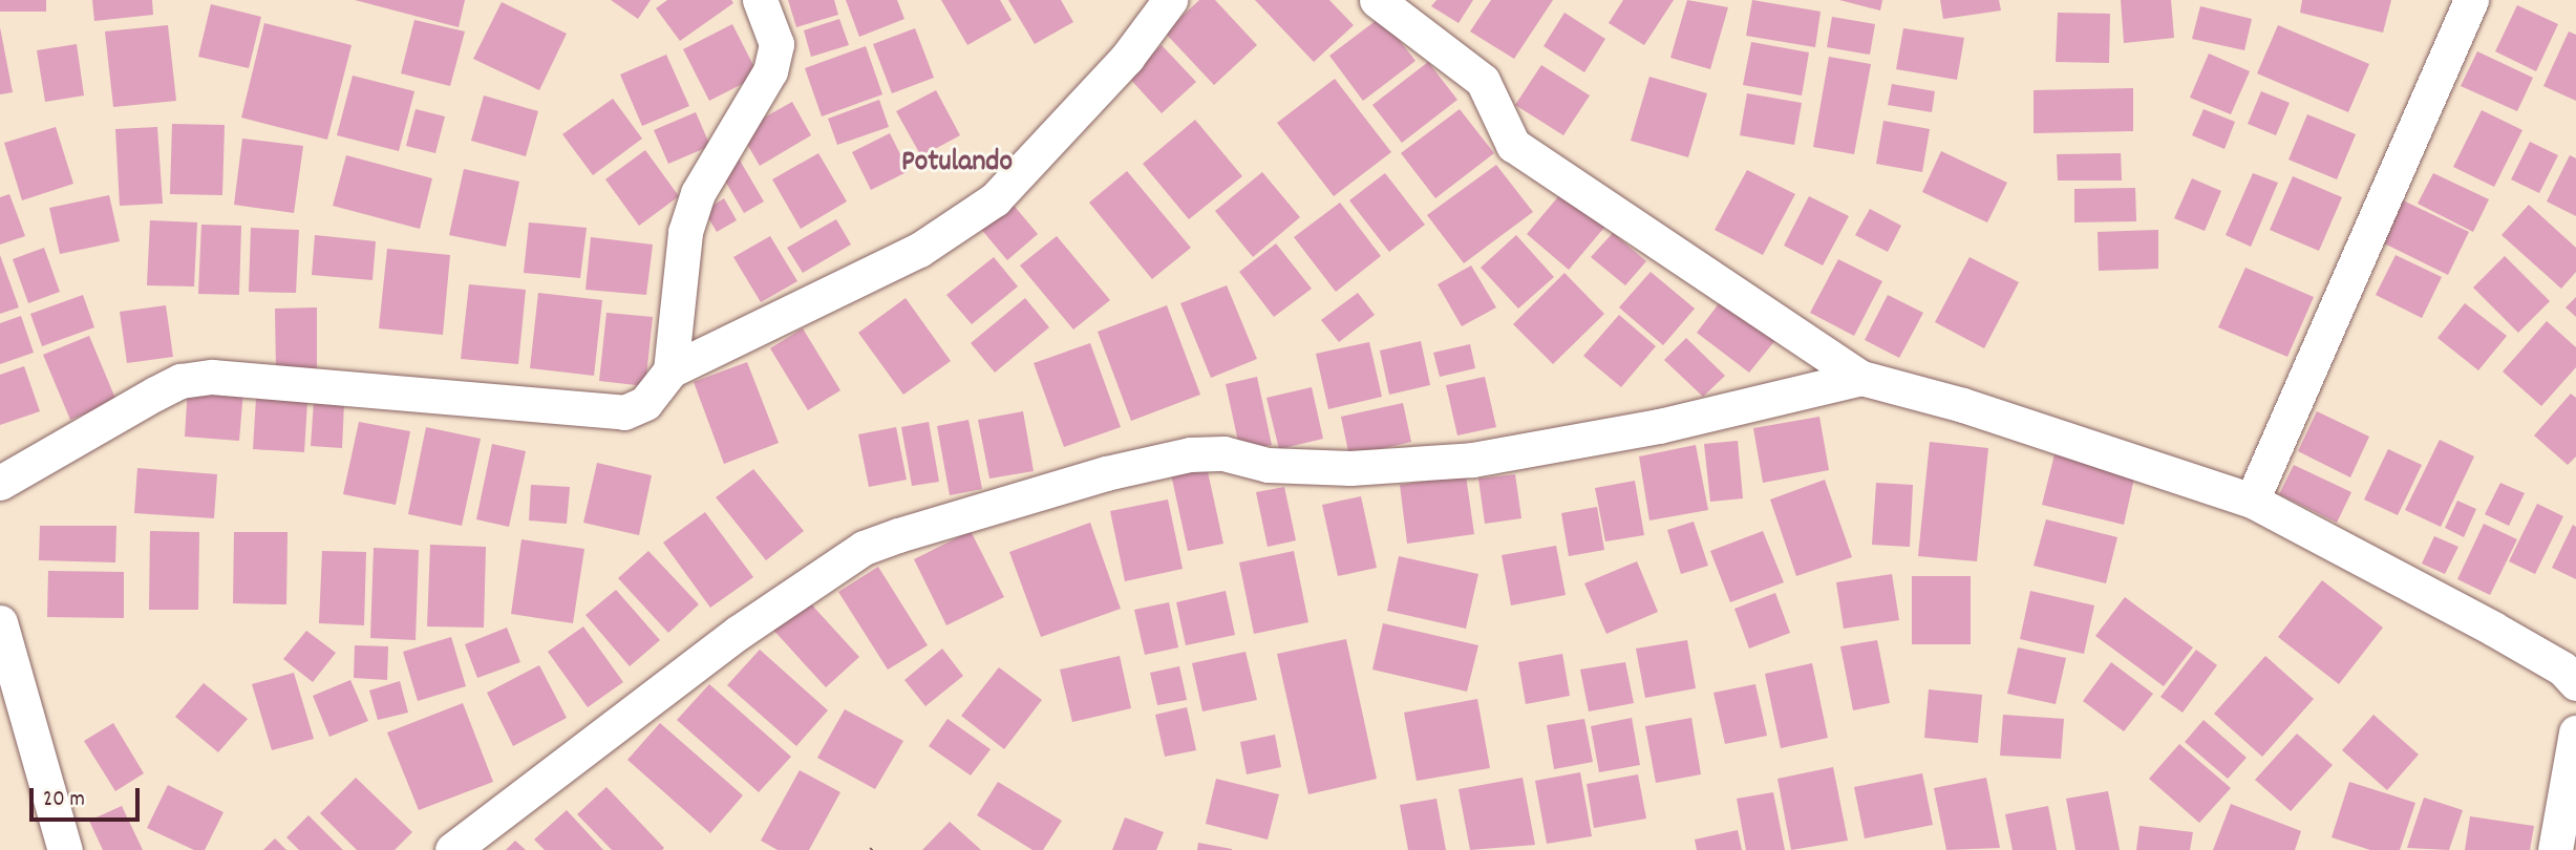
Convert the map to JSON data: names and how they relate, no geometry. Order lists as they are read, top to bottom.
{
  "districts": ["Potulando"],
  "scale_bar": "20 m"
}
